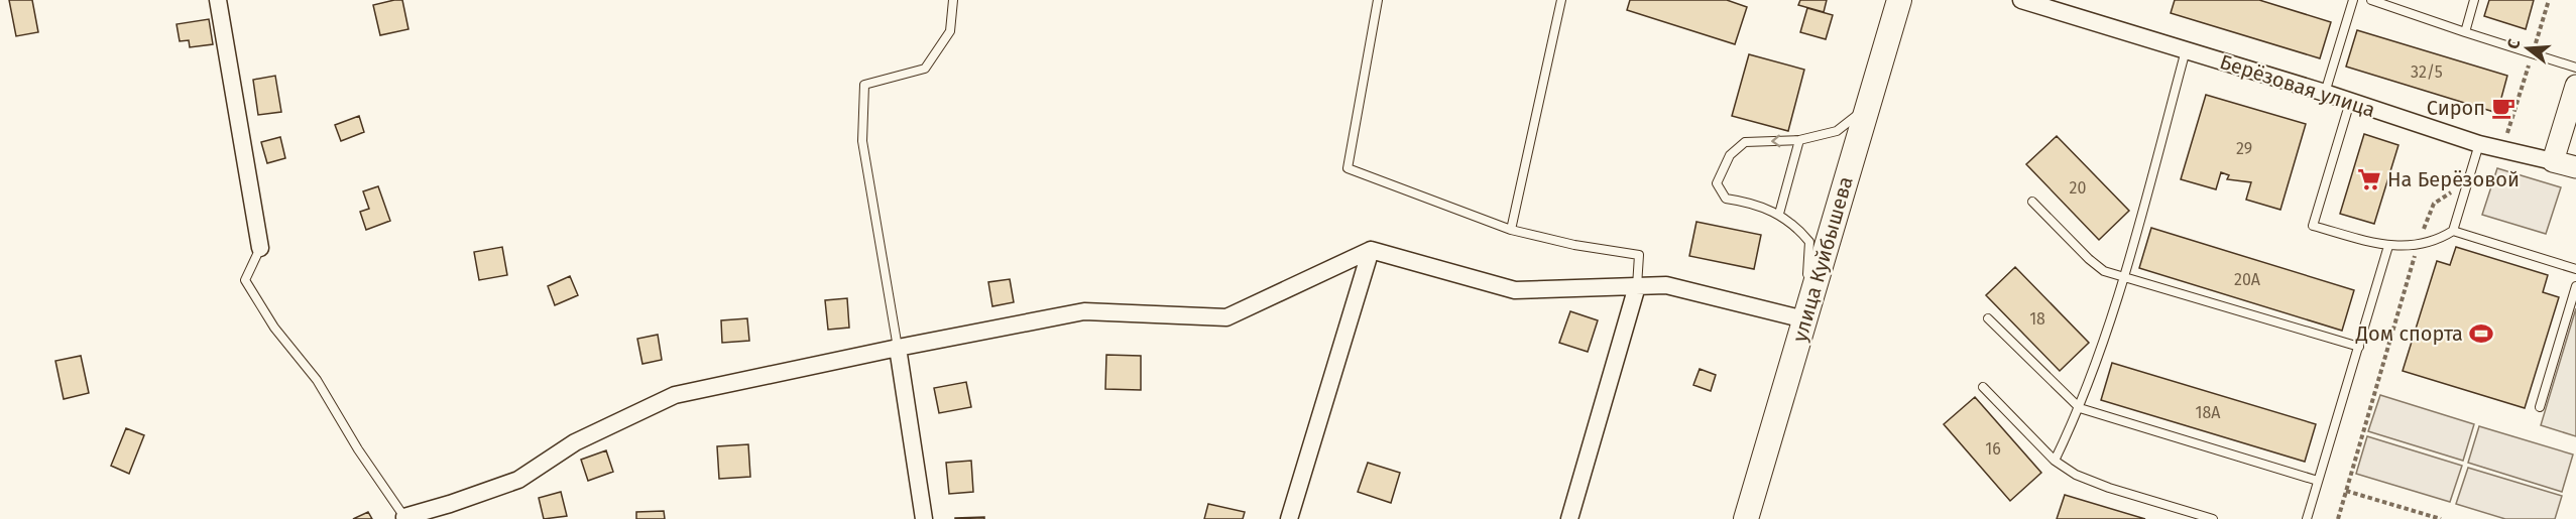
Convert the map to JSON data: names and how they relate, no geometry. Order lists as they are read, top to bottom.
{
  "streets": {
    "main road": ["улица Куйбышева"],
    "street": ["Берёзовая улица"]
  },
  "places": {
    "cafe": ["Сироп"],
    "supermarket": ["На Берёзовой"],
    "sports": ["Дом спорта"]
  },
  "house_numbers": [
    "32/5",
    "29",
    "20",
    "20А",
    "18",
    "18А",
    "16"
  ],
  "north": "left"
}
